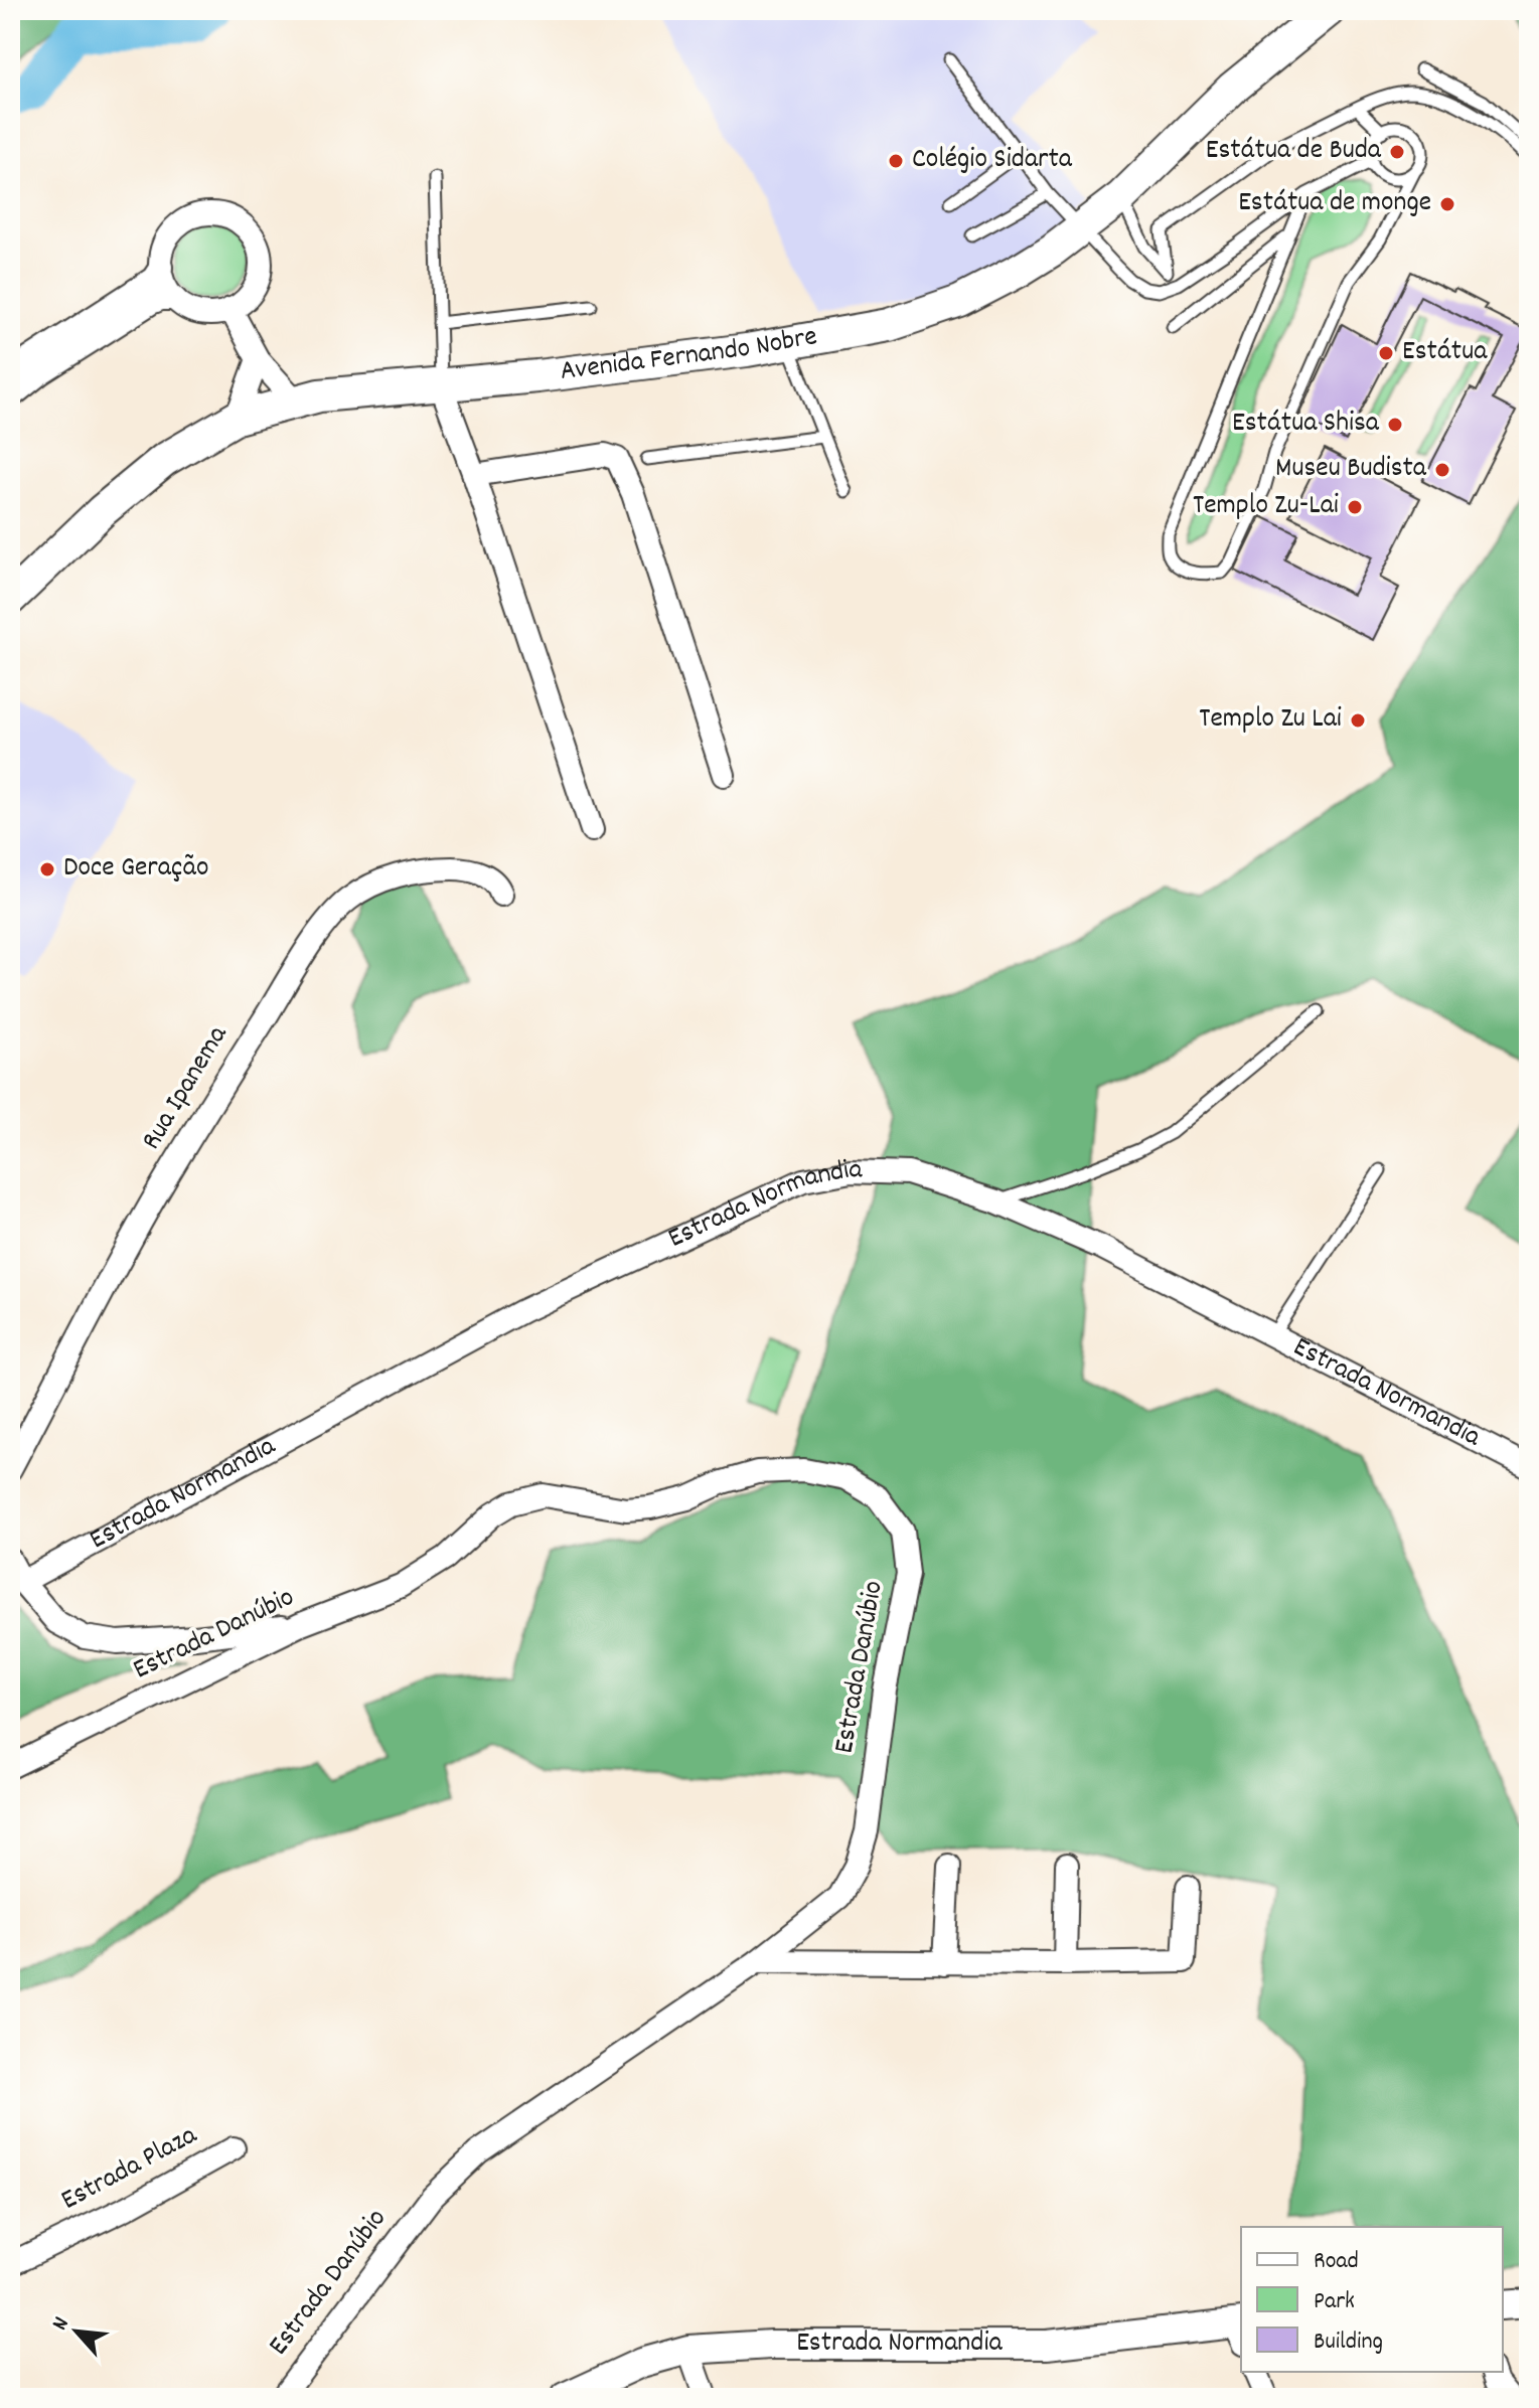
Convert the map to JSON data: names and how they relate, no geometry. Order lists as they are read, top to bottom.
{
  "streets": {
    "main road": ["Avenida Fernando Nobre"],
    "street": [
      "Rua Ipanema",
      "Estrada Normandia",
      "Estrada Danúbio",
      "Estrada Plaza"
    ]
  },
  "places": [
    "Estátua de Buda",
    "Colégio Sidarta",
    "Estátua de monge",
    "Estátua",
    "Estátua Shisa",
    "Museu Budista",
    "Templo Zu-Lai",
    "Templo Zu Lai",
    "Doce Geração"
  ],
  "legend": ["Road", "Park", "Building"],
  "north": "top left"
}
